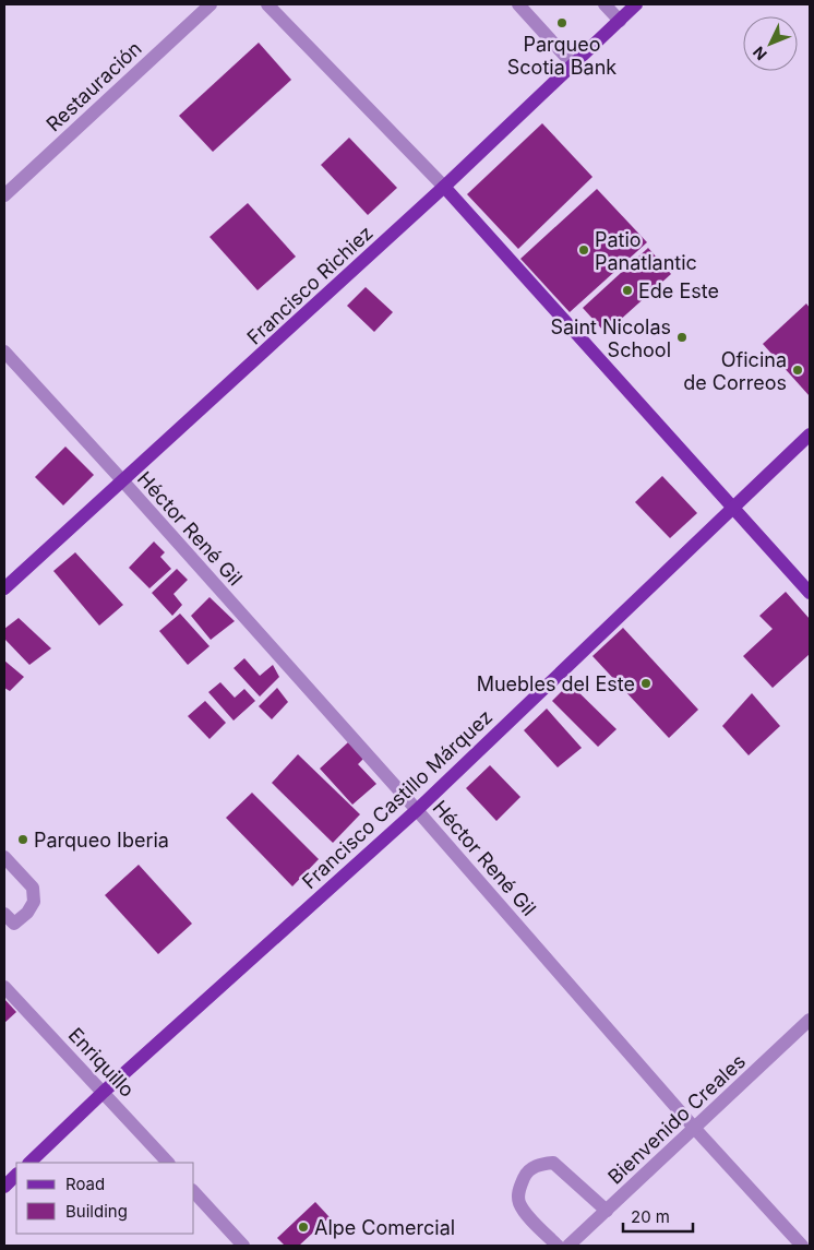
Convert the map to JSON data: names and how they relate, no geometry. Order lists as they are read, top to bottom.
{
  "streets": {
    "main road": ["Francisco Richiez", "Francisco Castillo Márquez"],
    "street": [
      "Restauración",
      "Héctor René Gil",
      "Enriquillo",
      "Bienvenido Creales"
    ]
  },
  "crossings": [
    ["Francisco Richiez", "Héctor René Gil"],
    ["Héctor René Gil", "Francisco Castillo Márquez"],
    ["Héctor René Gil", "Bienvenido Creales"],
    ["Francisco Castillo Márquez", "Enriquillo"]
  ],
  "places": [
    "Parqueo Scotia Bank",
    "Patio Panatlantic",
    "Ede Este",
    "Saint Nicolas School",
    "Oficina de Correos",
    "Muebles del Este",
    "Parqueo Iberia",
    "Alpe Comercial"
  ],
  "legend": ["Road", "Building"],
  "scale_bar": "20 m",
  "north": "bottom left"
}
